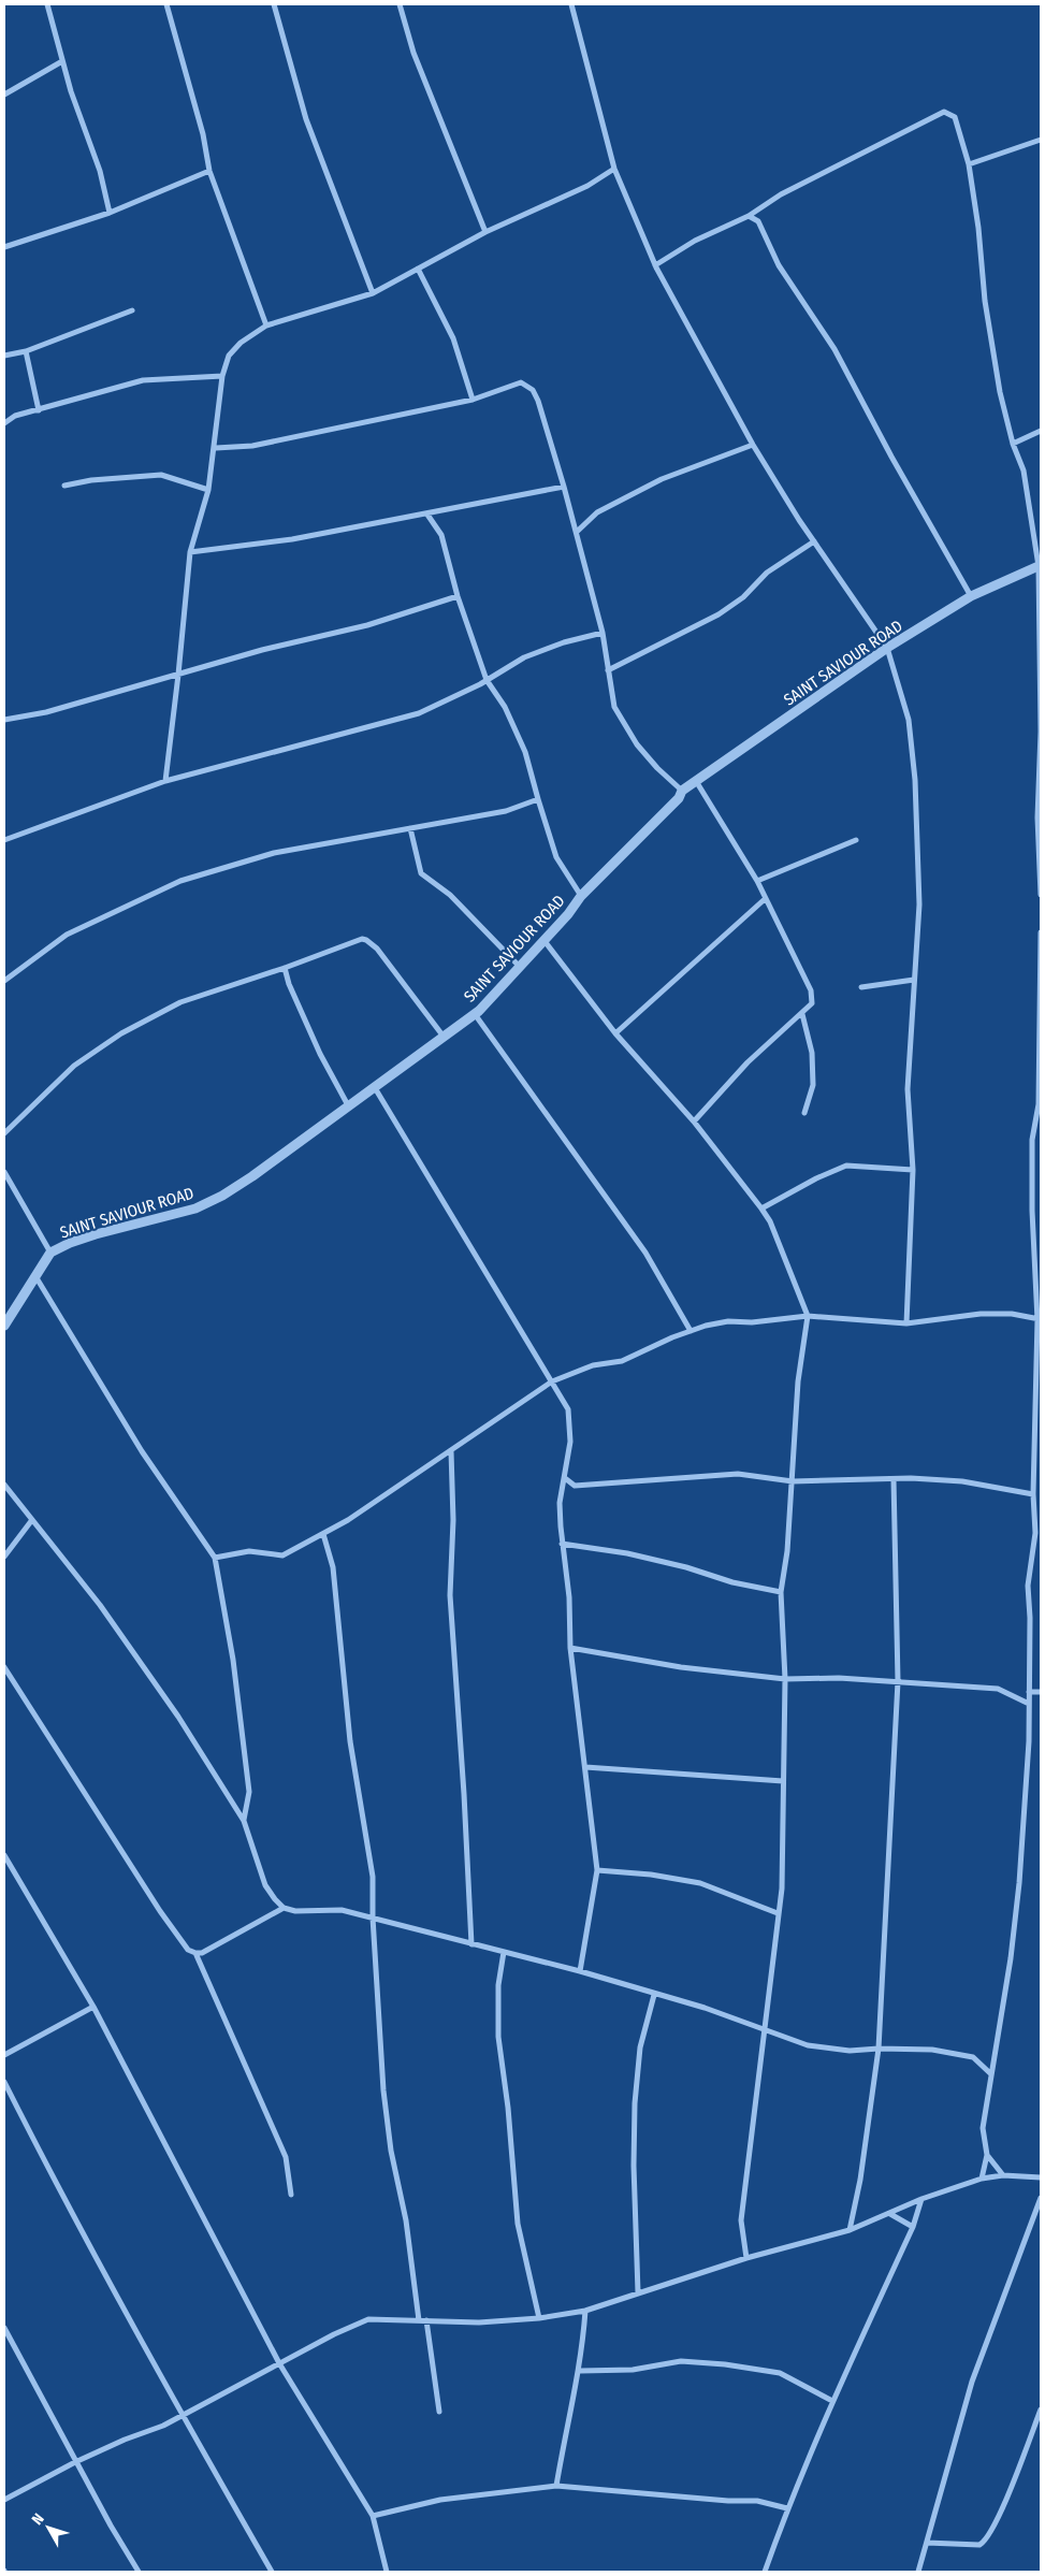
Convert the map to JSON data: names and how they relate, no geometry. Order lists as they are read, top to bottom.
{
  "streets": {
    "street": ["SAINT SAVIOUR ROAD"]
  },
  "north": "top left"
}
